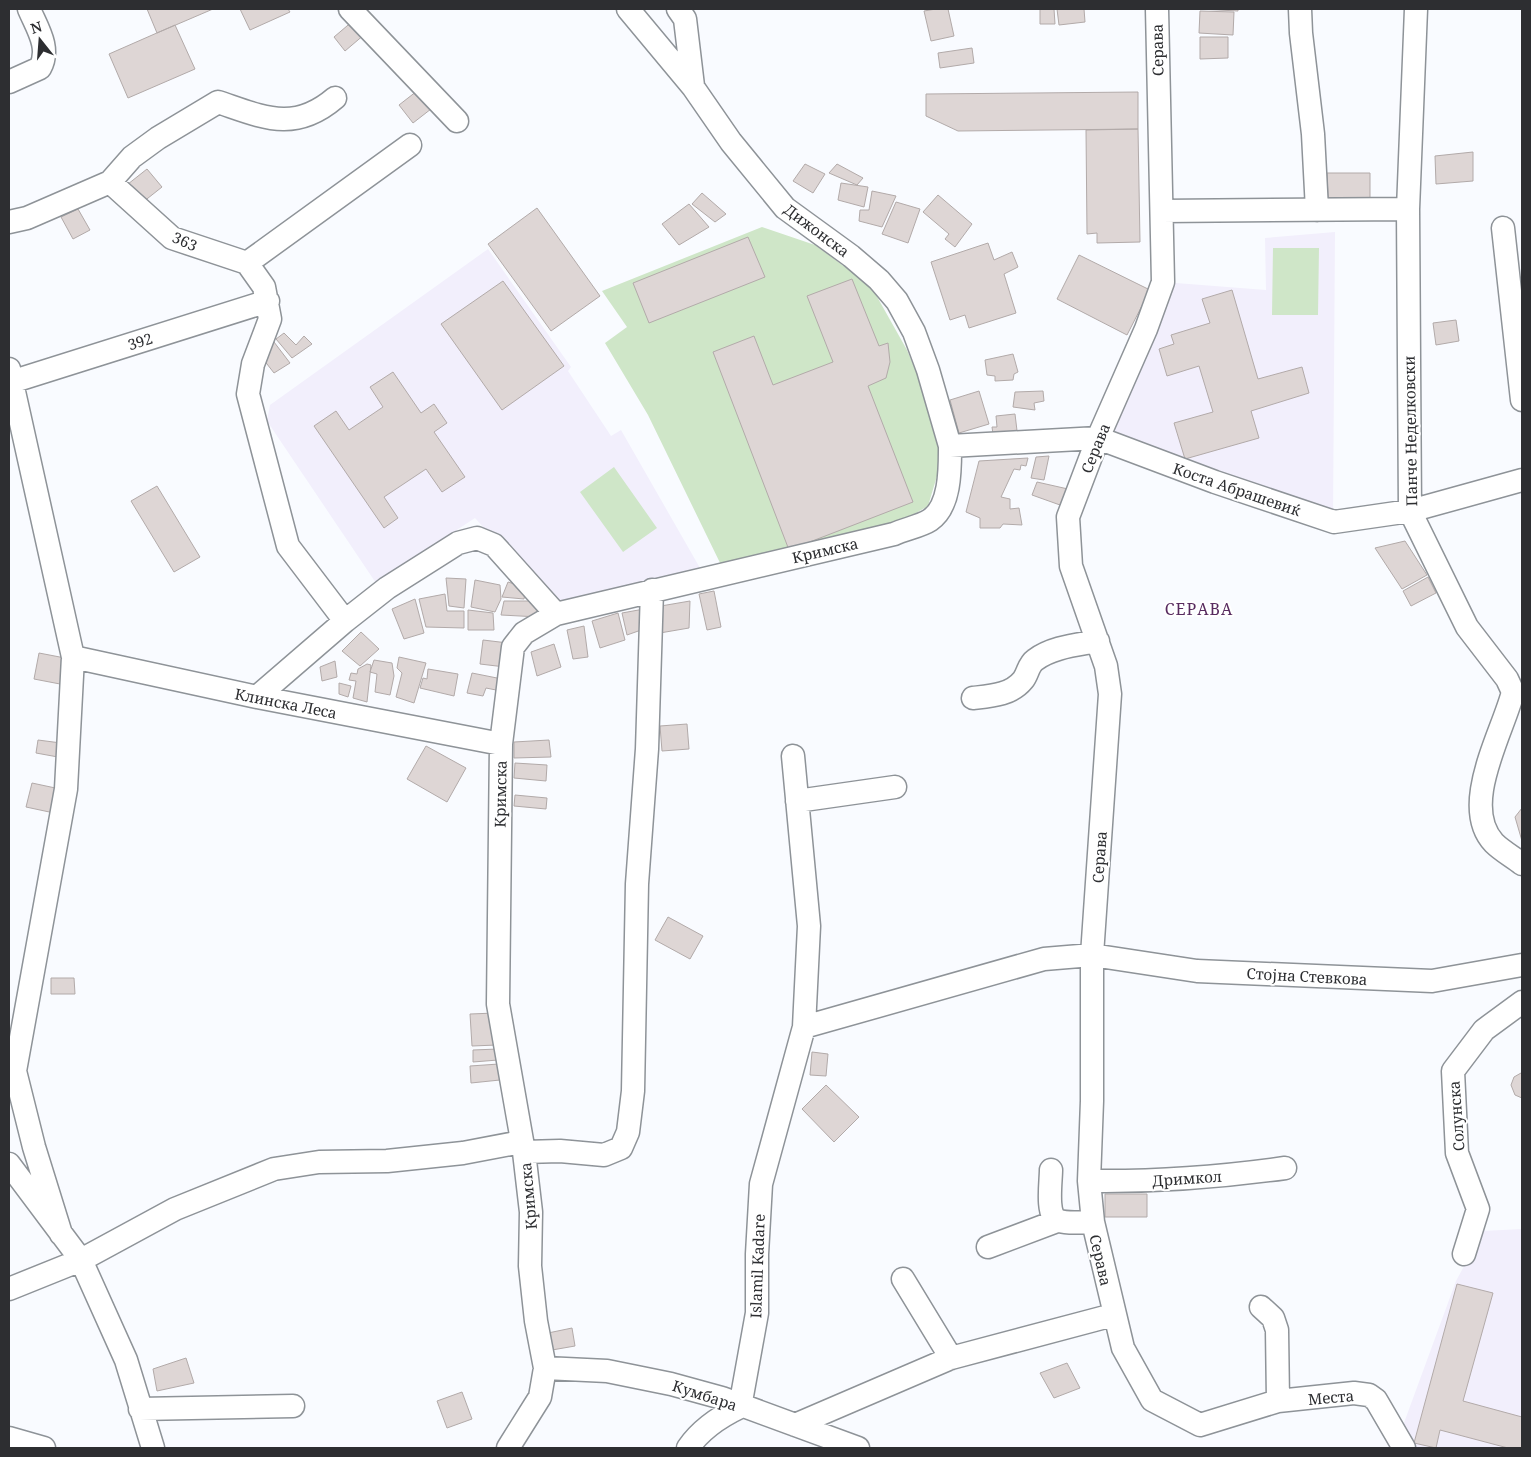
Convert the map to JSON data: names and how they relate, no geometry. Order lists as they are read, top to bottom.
{
  "streets": {
    "street": [
      "Серава",
      "Дижонска",
      "363",
      "392",
      "Панче Неделковски",
      "Коста Абрашевиќ",
      "Кримска",
      "Клинска Леса",
      "Стојна Стевкова",
      "Солунска",
      "Дримкол",
      "Islamil Kadare",
      "Кумбара",
      "Места"
    ]
  },
  "crossings": [
    ["Серава", "Коста Абрашевиќ"],
    ["Серава", "Стојна Стевкова"],
    ["Серава", "Дримкол"],
    ["Серава", "Места"],
    ["Дижонска", "Коста Абрашевиќ"],
    ["Дижонска", "Кримска"],
    ["Панче Неделковски", "Коста Абрашевиќ"],
    ["Коста Абрашевиќ", "Кримска"],
    ["Кримска", "Клинска Леса"],
    ["Кримска", "Кумбара"],
    ["Стојна Стевкова", "Islamil Kadare"],
    ["Islamil Kadare", "Кумбара"]
  ],
  "districts": ["СЕРАВА"],
  "north": "top"
}
